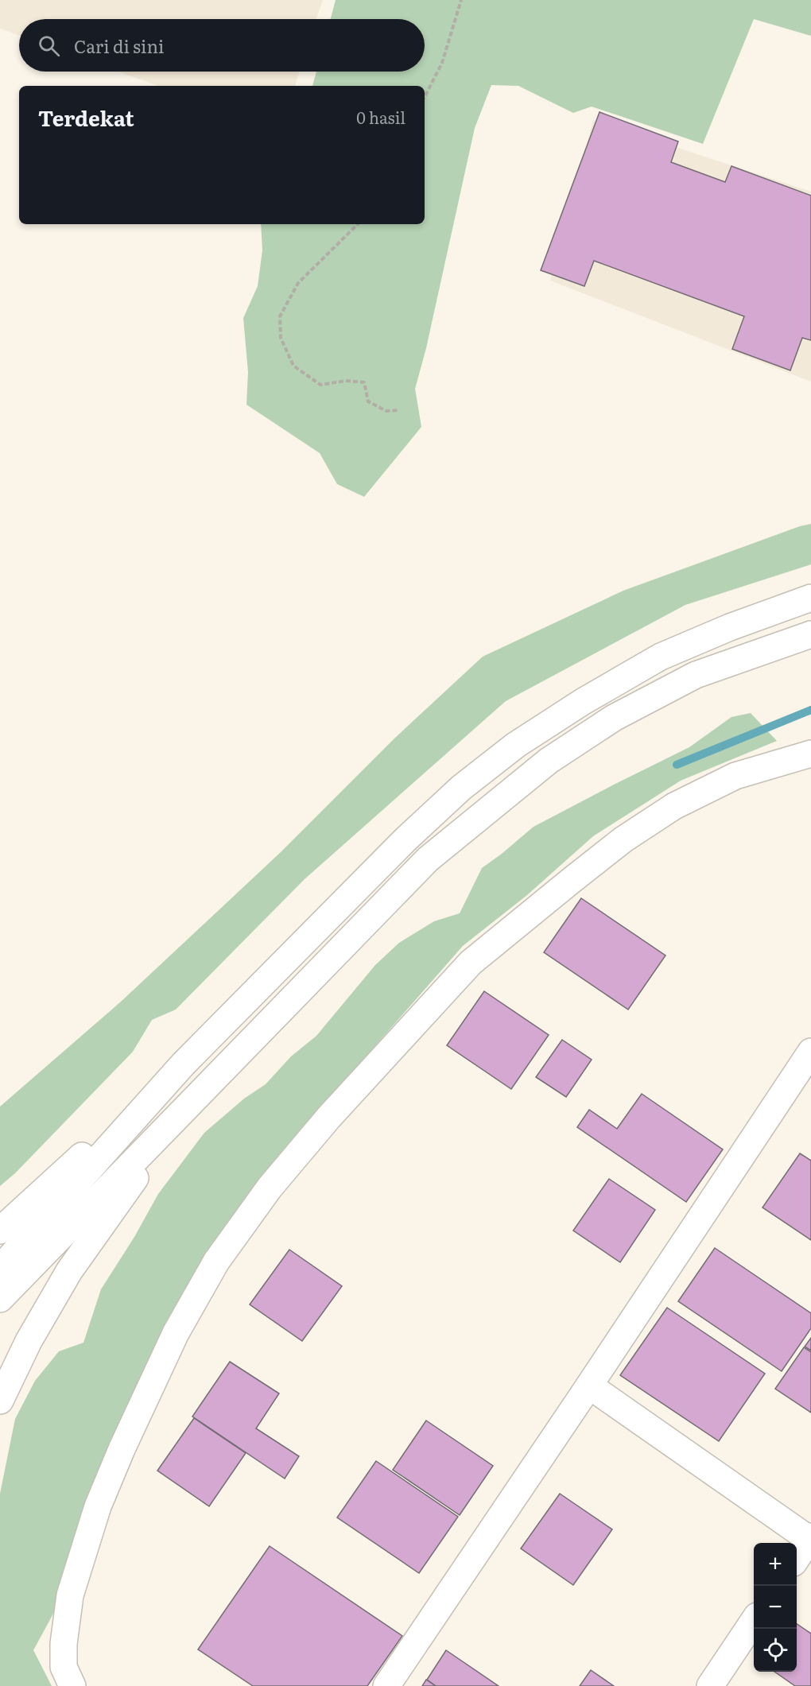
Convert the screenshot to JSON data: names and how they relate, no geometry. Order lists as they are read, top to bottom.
{
  "page": {
    "search": "Cari di sini",
    "heading": ["Terdekat", "0 hasil"],
    "map_buttons": ["+", "−"]
  }
}
